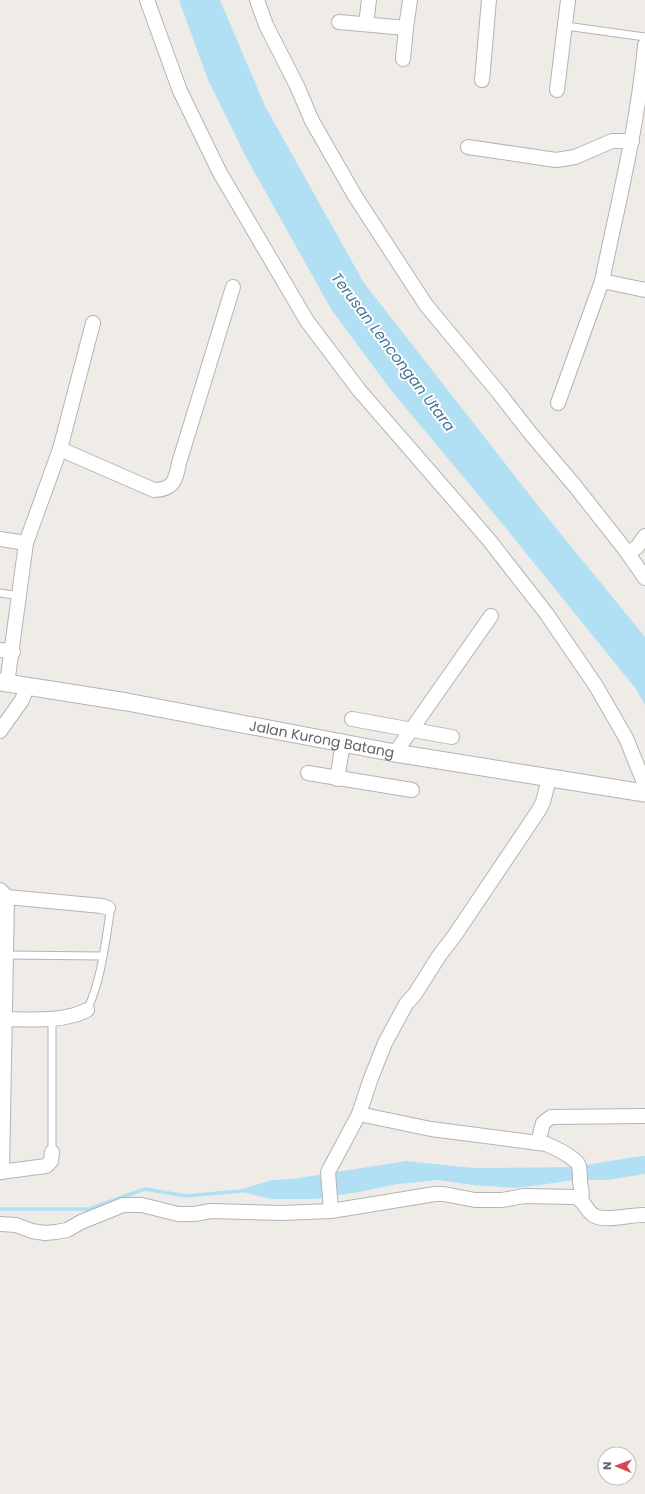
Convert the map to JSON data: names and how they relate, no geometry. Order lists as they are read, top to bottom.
{
  "streets": {
    "street": ["Jalan Kurong Batang"]
  },
  "water": ["Terusan Lencongan Utara"],
  "north": "left"
}
